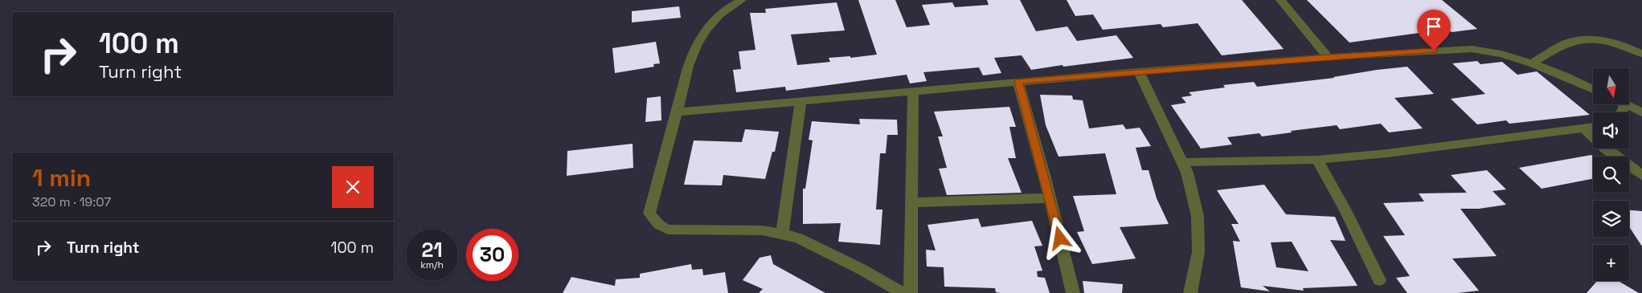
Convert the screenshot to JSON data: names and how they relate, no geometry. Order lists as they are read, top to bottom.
{
  "north": "bottom",
  "page": {
    "turn": ["100 m", "Turn right"],
    "map_buttons": "+",
    "heading": ["1 min", "320 m · 19:07"],
    "list": [
      {
        "name": "Turn right",
        "value": "100 m"
      }
    ],
    "speed": "21 km/h",
    "limit": "30"
  }
}
